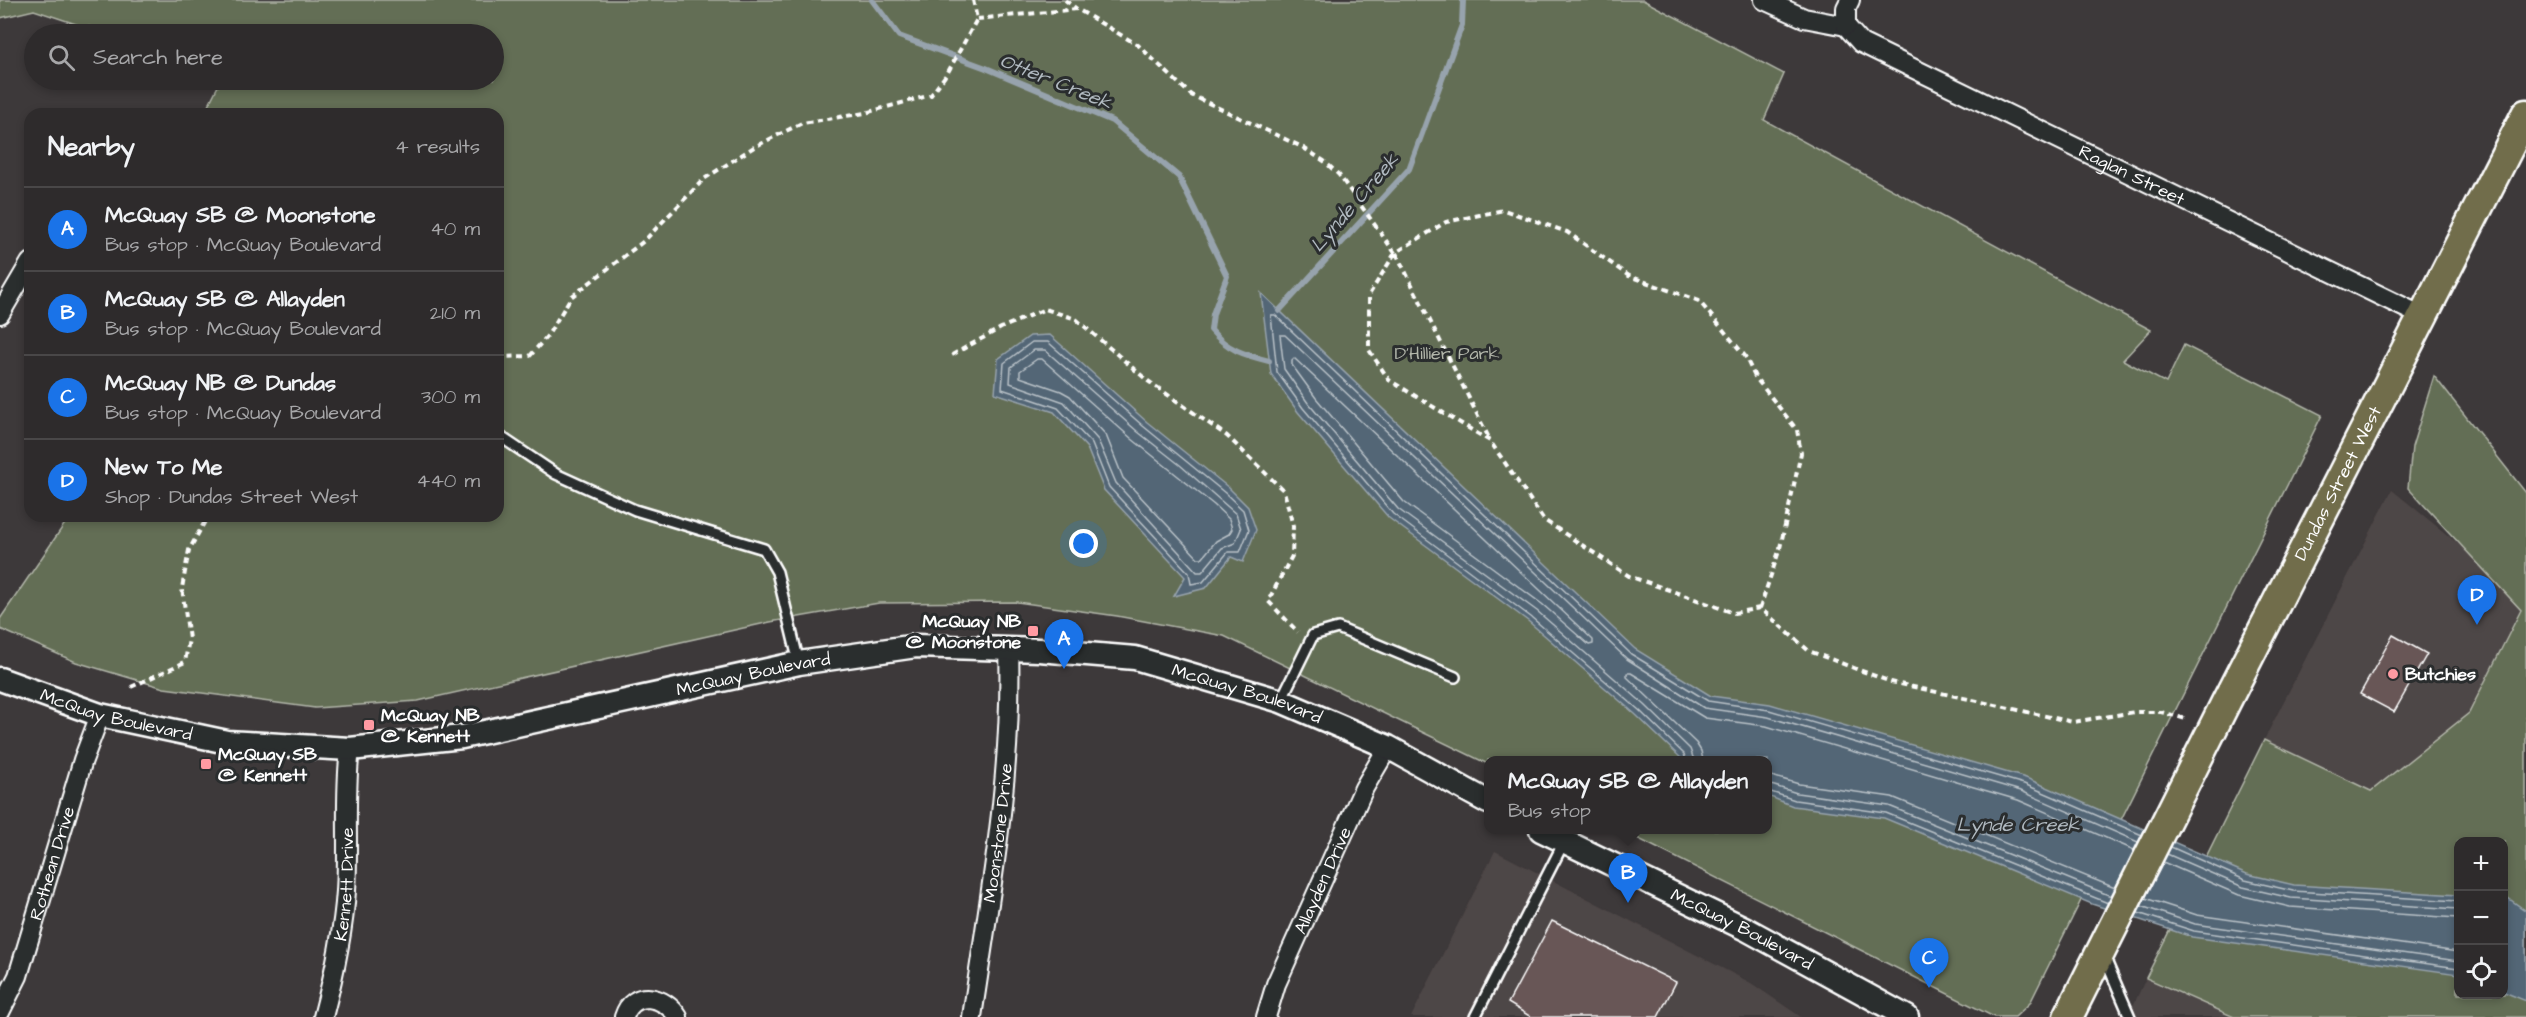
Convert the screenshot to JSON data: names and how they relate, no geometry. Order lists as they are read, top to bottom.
{
  "streets": {
    "main road": ["Dundas Street West"],
    "street": [
      "Raglan Street",
      "McQuay Boulevard",
      "Moonstone Drive",
      "Rothean Drive",
      "Allayden Drive",
      "Kennett Drive"
    ]
  },
  "crossings": [
    ["Raglan Street", "Dundas Street West"],
    ["McQuay Boulevard", "Moonstone Drive"],
    ["McQuay Boulevard", "Rothean Drive"],
    ["McQuay Boulevard", "Allayden Drive"],
    ["McQuay Boulevard", "Kennett Drive"]
  ],
  "water": ["Otter Creek", "Lynde Creek"],
  "parks": ["D'Hillier Park"],
  "places": {
    "transit": ["McQuay NB @ Moonstone", "McQuay NB @ Kennett", "McQuay SB @ Kennett"],
    "other": ["Butchies"]
  },
  "page": {
    "search": "Search here",
    "heading": ["Nearby", "4 results"],
    "list": [
      {
        "mark": "A",
        "name": "McQuay SB @ Moonstone",
        "note": "Bus stop · McQuay Boulevard",
        "value": "40 m"
      },
      {
        "mark": "B",
        "name": "McQuay SB @ Allayden",
        "note": "Bus stop · McQuay Boulevard",
        "value": "210 m"
      },
      {
        "mark": "C",
        "name": "McQuay NB @ Dundas",
        "note": "Bus stop · McQuay Boulevard",
        "value": "300 m"
      },
      {
        "mark": "D",
        "name": "New To Me",
        "note": "Shop · Dundas Street West",
        "value": "440 m"
      }
    ],
    "pins": [
      "D",
      "A",
      "B",
      "C"
    ],
    "popup": ["McQuay SB @ Allayden", "Bus stop"],
    "map_buttons": ["+", "−"]
  }
}
